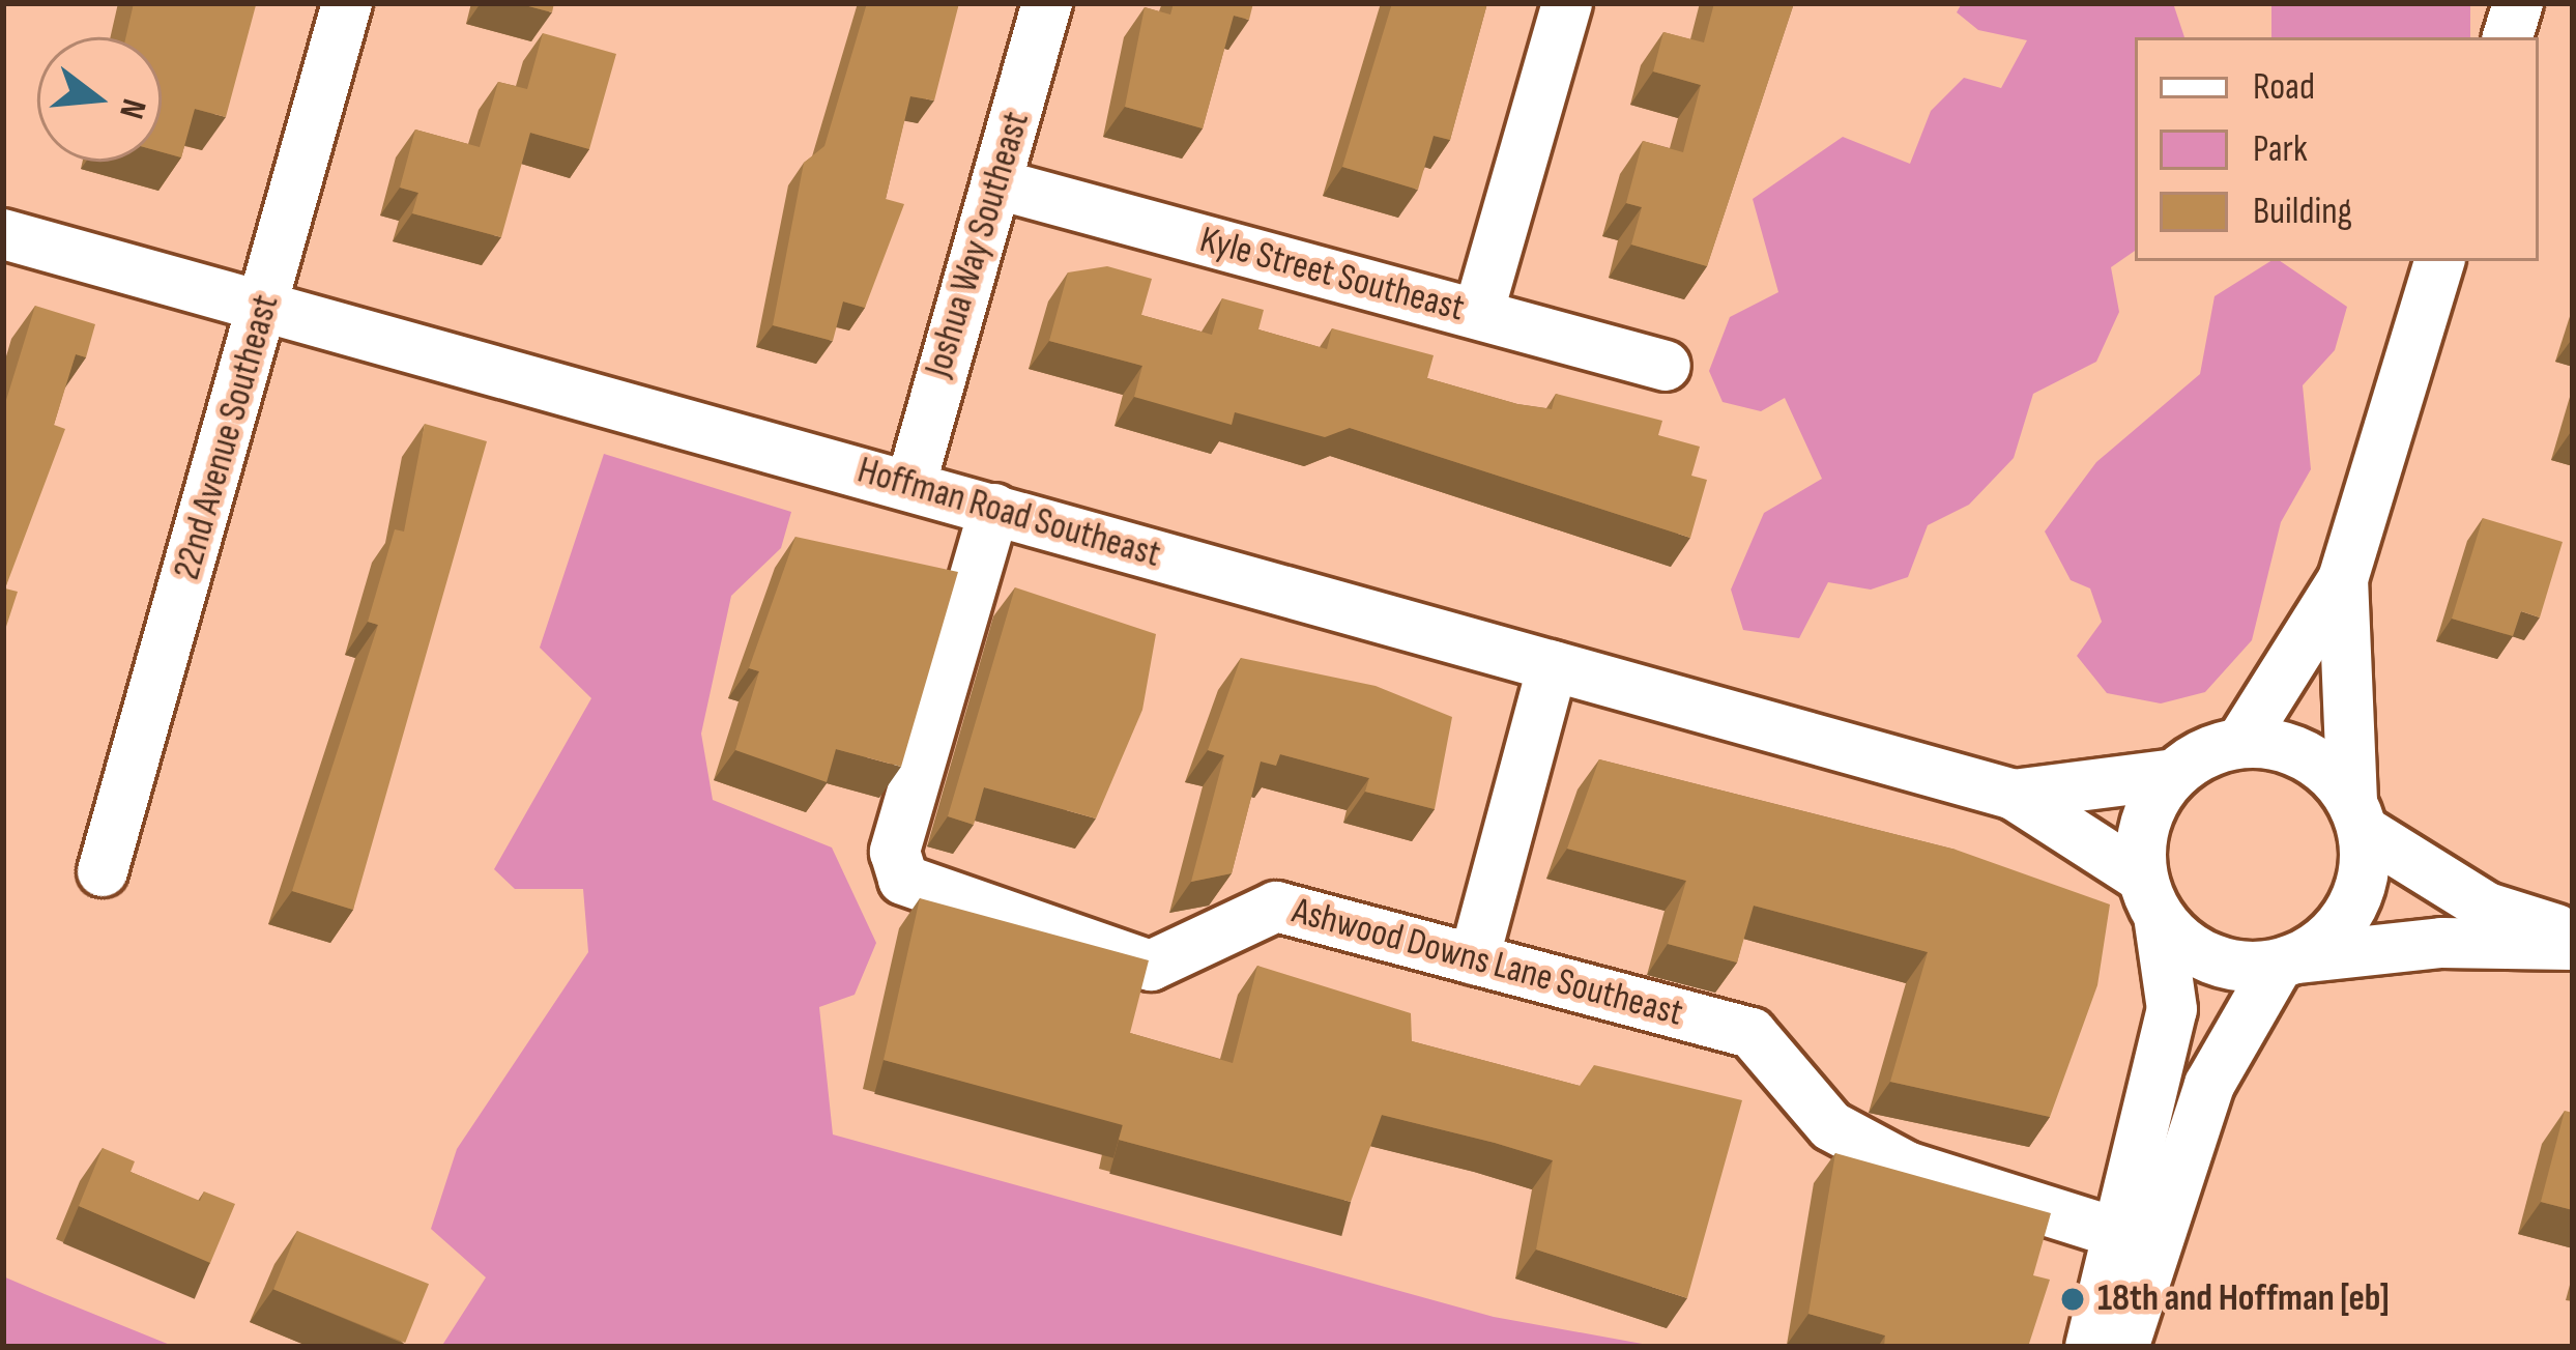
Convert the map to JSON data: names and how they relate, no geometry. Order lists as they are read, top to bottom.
{
  "streets": {
    "street": [
      "Joshua Way Southeast",
      "Kyle Street Southeast",
      "22nd Avenue Southeast",
      "Hoffman Road Southeast",
      "Ashwood Downs Lane Southeast"
    ]
  },
  "crossings": [
    ["Joshua Way Southeast", "Kyle Street Southeast"],
    ["Joshua Way Southeast", "Hoffman Road Southeast"],
    ["22nd Avenue Southeast", "Hoffman Road Southeast"],
    ["Hoffman Road Southeast", "Ashwood Downs Lane Southeast"]
  ],
  "places": ["18th and Hoffman [eb]"],
  "legend": ["Road", "Park", "Building"],
  "north": "right"
}
